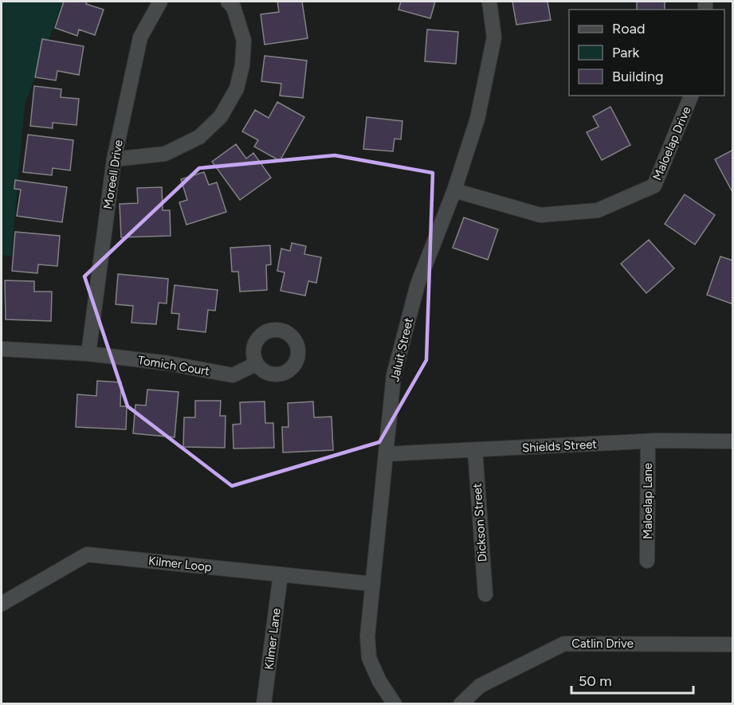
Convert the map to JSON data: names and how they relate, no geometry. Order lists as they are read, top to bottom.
{
  "streets": {
    "street": [
      "Maloelap Drive",
      "Moreell Drive",
      "Jaluit Street",
      "Tomich Court",
      "Shields Street",
      "Maloelap Lane",
      "Dickson Street",
      "Kilmer Loop",
      "Kilmer Lane",
      "Catlin Drive"
    ]
  },
  "crossings": [
    ["Maloelap Drive", "Jaluit Street"],
    ["Moreell Drive", "Tomich Court"],
    ["Jaluit Street", "Shields Street"],
    ["Jaluit Street", "Kilmer Loop"],
    ["Shields Street", "Maloelap Lane"],
    ["Shields Street", "Dickson Street"],
    ["Kilmer Loop", "Kilmer Lane"]
  ],
  "legend": ["Road", "Park", "Building"],
  "scale_bar": "50 m"
}
